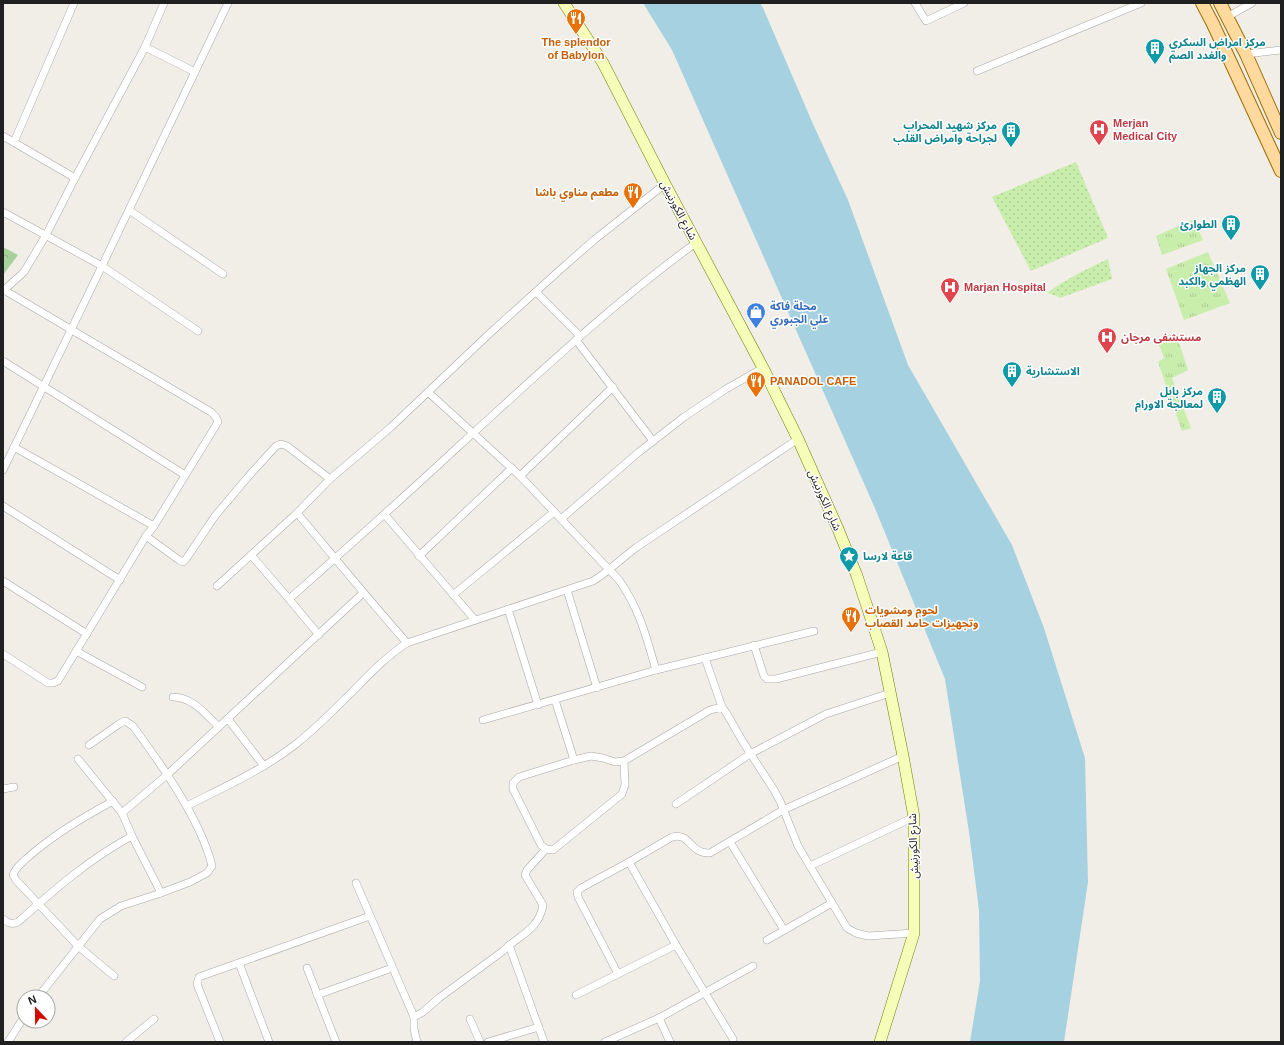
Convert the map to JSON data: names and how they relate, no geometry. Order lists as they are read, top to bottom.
{
  "streets": {
    "street": ["شارع الكورنيش"]
  },
  "places": {
    "restaurant": [
      "The splendor of Babylon",
      "مطعم مناوي باشا",
      "PANADOL CAFE",
      "لحوم ومشويات وتجهيزات حامد القصاب"
    ],
    "building": [
      "مركز امراض السكري والغدد الصم",
      "مركز شهيد المحراب لجراحة وامراض القلب",
      "الطوارئ",
      "مركز الجهاز الهظمي والكبد",
      "الاستشارية",
      "مركز بابل لمعالجة الاورام"
    ],
    "hospital": ["Merjan Medical City", "Marjan Hospital", "مستشفى مرجان"],
    "shop": ["محلة فاكة علي الجبوري"],
    "place": ["قاعة لارسا"]
  },
  "north": "top"
}
